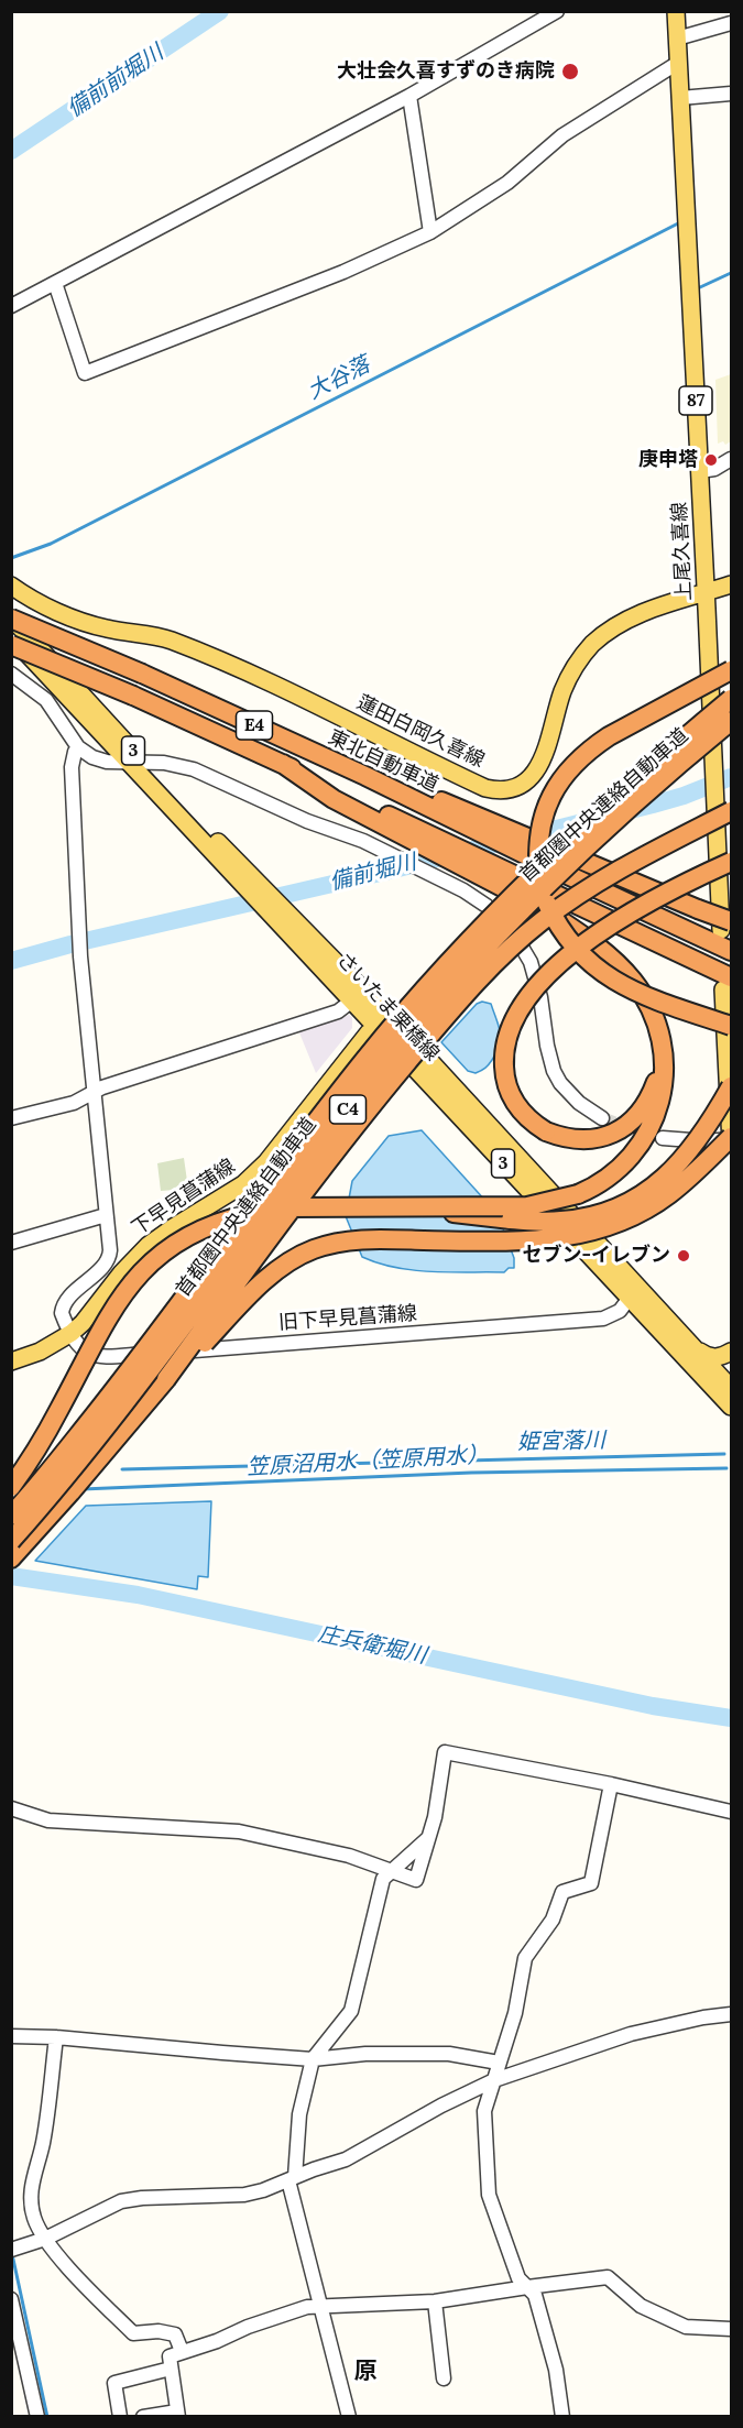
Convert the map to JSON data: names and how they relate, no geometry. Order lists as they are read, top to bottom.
{
  "streets": {
    "highway": [
      "E4",
      "東北自動車道",
      "首都圏中央連絡自動車道",
      "C4"
    ],
    "main road": [
      "87",
      "上尾久喜線",
      "蓮田白岡久喜線",
      "3",
      "さいたま栗橋線",
      "下早見菖蒲線"
    ],
    "street": ["旧下早見菖蒲線"]
  },
  "crossings": [
    ["上尾久喜線", "蓮田白岡久喜線"],
    ["東北自動車道", "さいたま栗橋線"],
    ["さいたま栗橋線", "下早見菖蒲線"],
    ["さいたま栗橋線", "旧下早見菖蒲線"],
    ["下早見菖蒲線", "旧下早見菖蒲線"]
  ],
  "districts": ["原"],
  "water": [
    "備前前堀川",
    "大谷落",
    "備前堀川",
    "姫宮落川",
    "笠原沼用水（笠原用水）",
    "庄兵衛堀川"
  ],
  "places": ["大壮会久喜すずのき病院", "庚申塔", "セブン-イレブン"]
}
